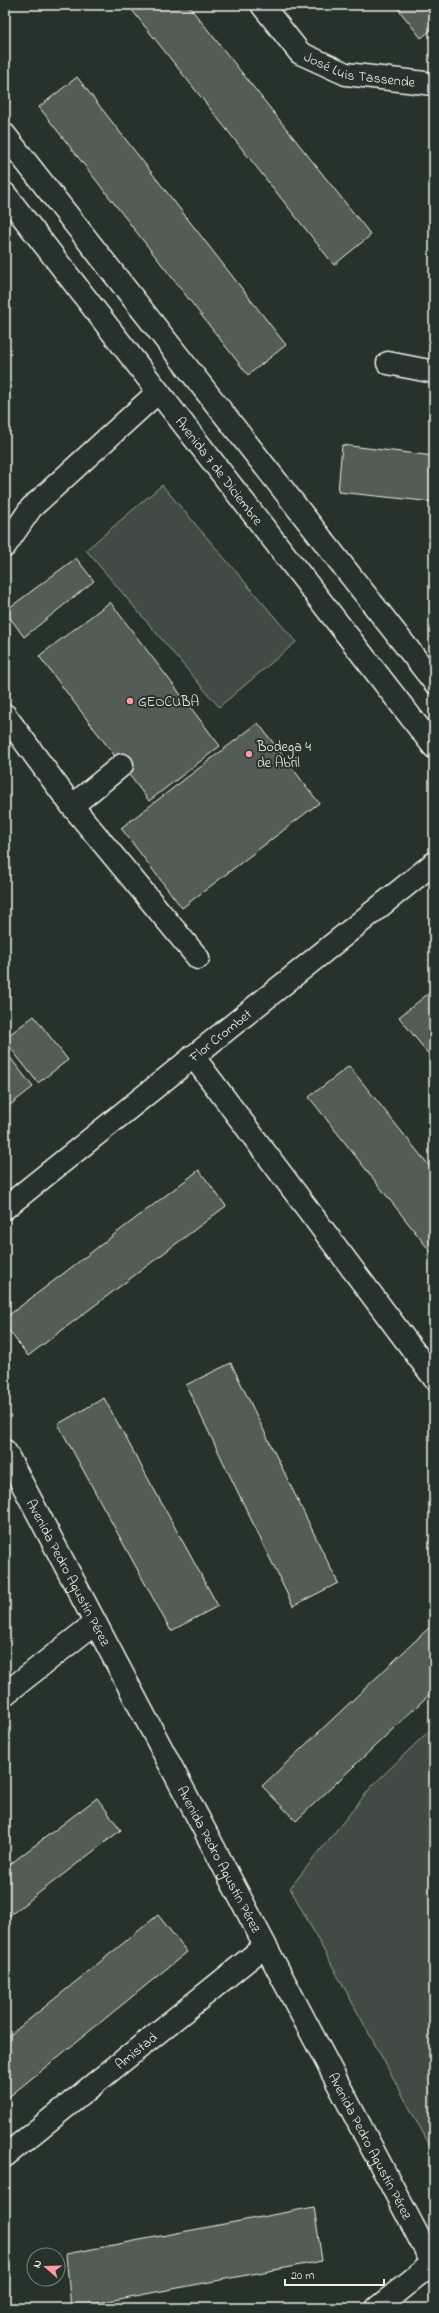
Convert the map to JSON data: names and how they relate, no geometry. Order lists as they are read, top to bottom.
{
  "streets": {
    "street": [
      "José Luis Tassende",
      "Avenida 7 de Diciembre",
      "Flor Crombet",
      "Avenida Pedro Agustín Pérez",
      "Amistad"
    ]
  },
  "crossings": [
    ["Avenida Pedro Agustín Pérez", "Amistad"]
  ],
  "places": ["GEOCUBA", "Bodega 4 de Abril"],
  "scale_bar": "20 m",
  "north": "left"
}
